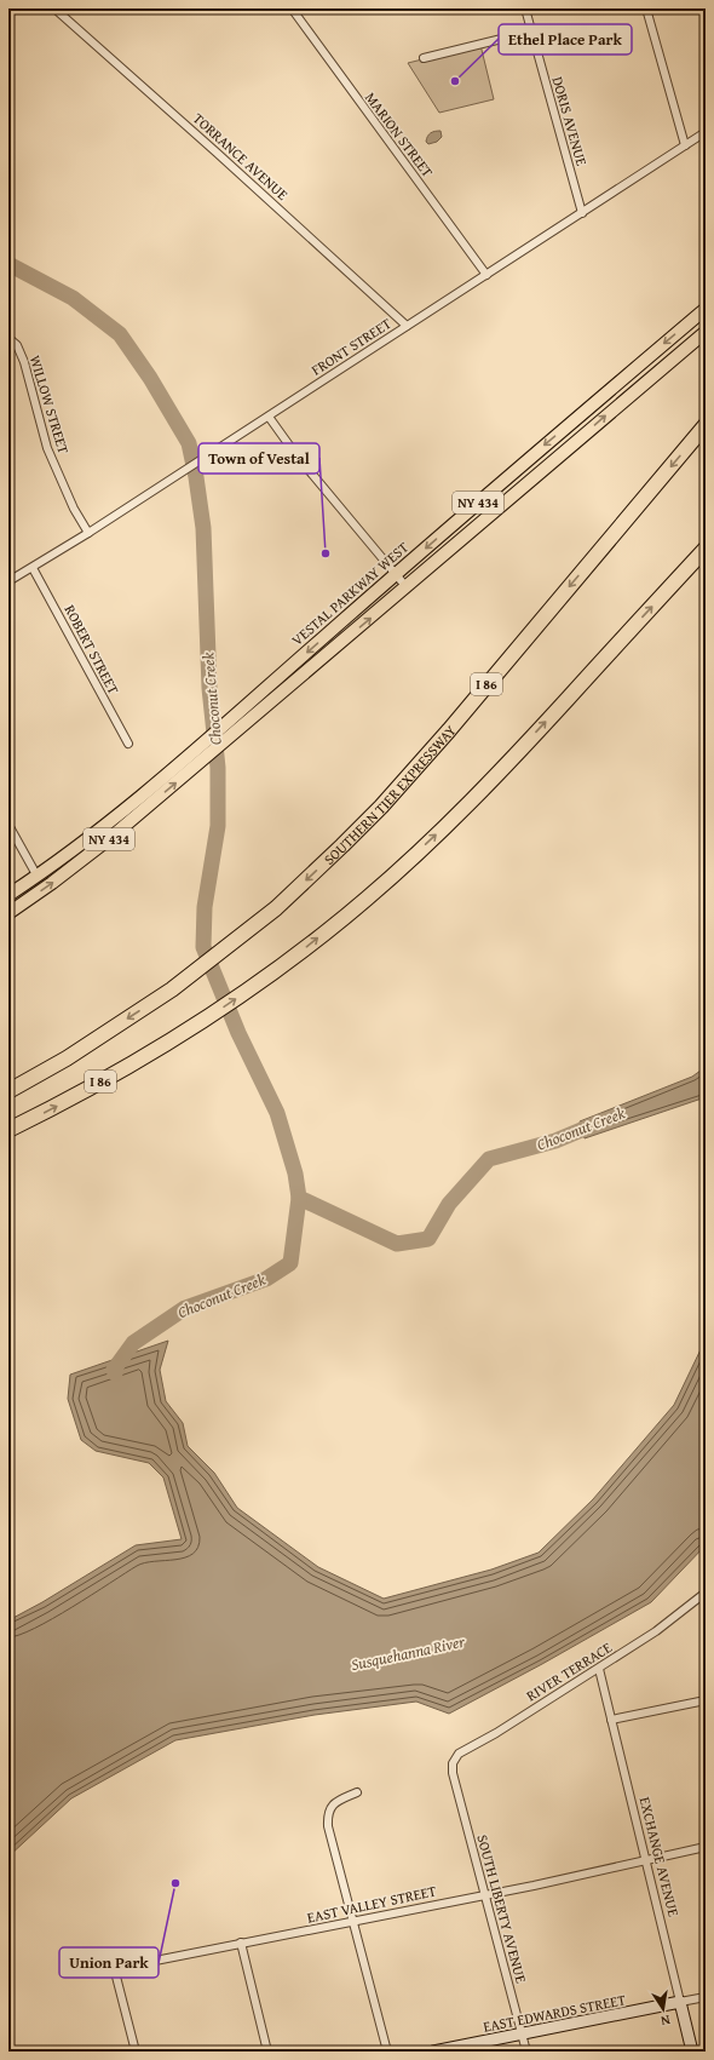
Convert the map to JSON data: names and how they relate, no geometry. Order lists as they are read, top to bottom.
{
  "streets": {
    "highway": ["I 86", "SOUTHERN TIER EXPRESSWAY"],
    "main road": ["NY 434", "VESTAL PARKWAY WEST"],
    "street": [
      "DORIS AVENUE",
      "MARION STREET",
      "TORRANCE AVENUE",
      "FRONT STREET",
      "WILLOW STREET",
      "ROBERT STREET",
      "RIVER TERRACE",
      "EXCHANGE AVENUE",
      "EAST VALLEY STREET",
      "SOUTH LIBERTY AVENUE",
      "EAST EDWARDS STREET"
    ]
  },
  "crossings": [
    ["DORIS AVENUE", "FRONT STREET"],
    ["MARION STREET", "FRONT STREET"],
    ["TORRANCE AVENUE", "FRONT STREET"],
    ["FRONT STREET", "WILLOW STREET"],
    ["FRONT STREET", "ROBERT STREET"],
    ["RIVER TERRACE", "EXCHANGE AVENUE"],
    ["RIVER TERRACE", "SOUTH LIBERTY AVENUE"],
    ["EXCHANGE AVENUE", "EAST VALLEY STREET"],
    ["EXCHANGE AVENUE", "EAST EDWARDS STREET"],
    ["EAST VALLEY STREET", "SOUTH LIBERTY AVENUE"],
    ["SOUTH LIBERTY AVENUE", "EAST EDWARDS STREET"]
  ],
  "water": ["Choconut Creek", "Susquehanna River"],
  "places": ["Ethel Place Park", "Town of Vestal", "Union Park"],
  "north": "bottom"
}
